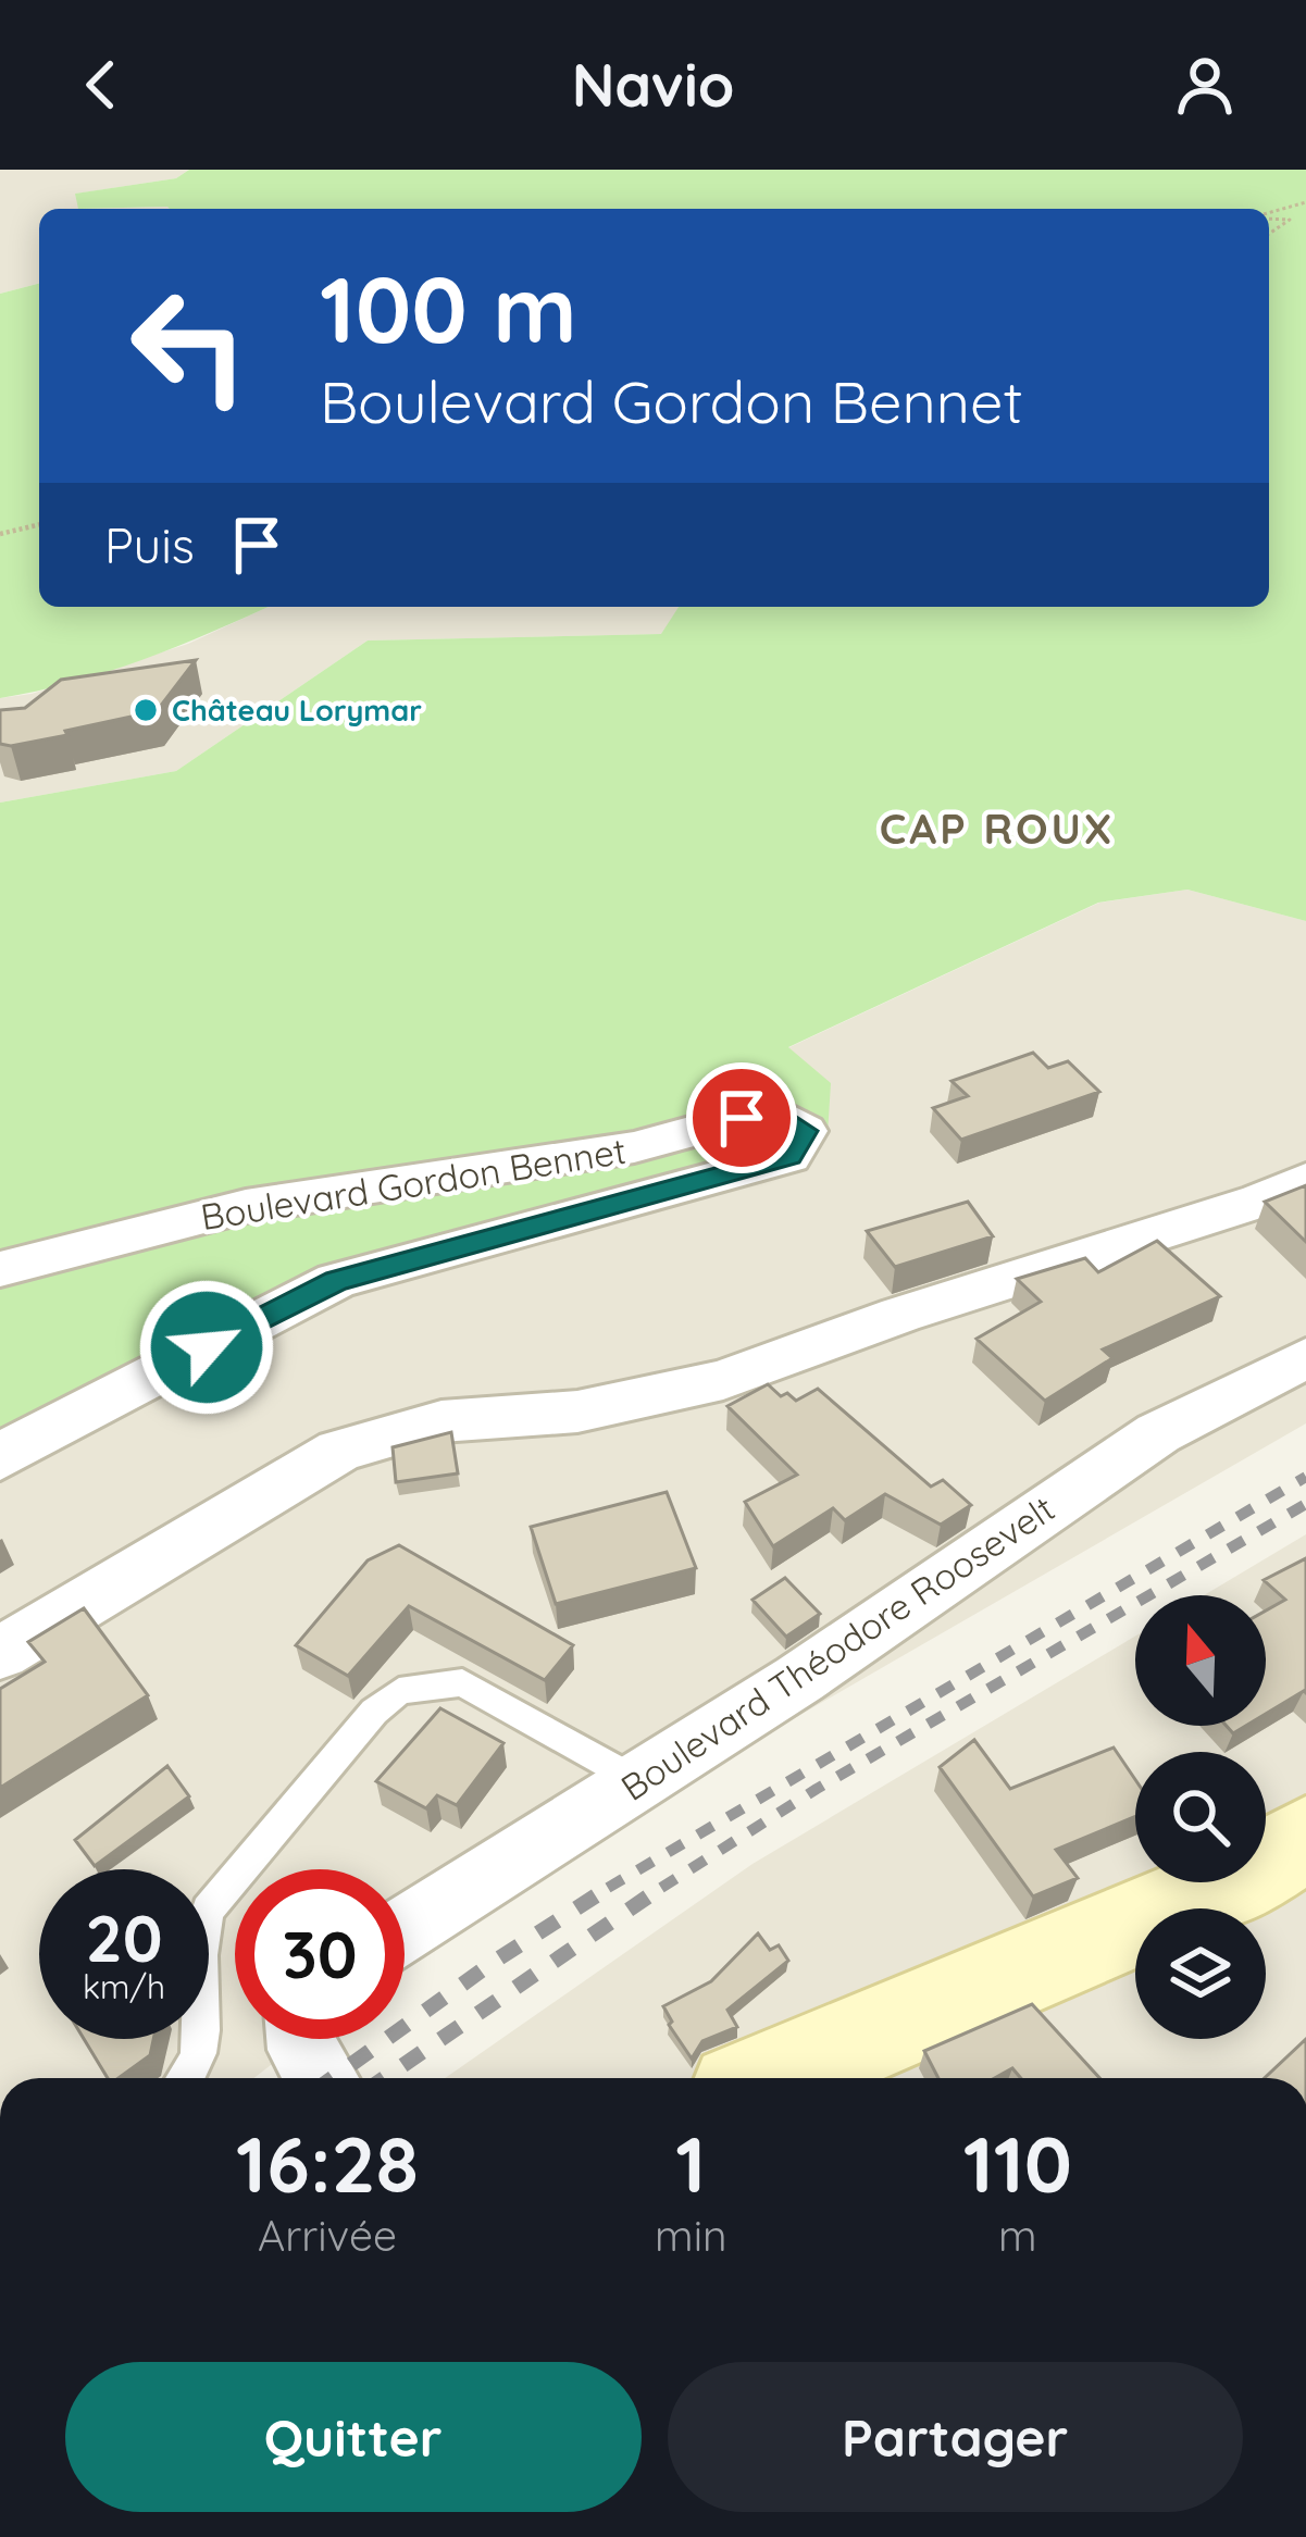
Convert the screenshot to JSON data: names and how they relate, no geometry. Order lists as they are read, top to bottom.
{
  "streets": {
    "street": ["Boulevard Gordon Bennet", "Boulevard Théodore Roosevelt"]
  },
  "districts": ["CAP ROUX"],
  "places": ["Château Lorymar"],
  "north": "top",
  "page": {
    "header": "Navio",
    "turn": ["100 m", "Boulevard Gordon Bennet"],
    "then": "Puis",
    "speed": "20 km/h",
    "limit": "30",
    "eta": [
      "16:28",
      "Arrivée",
      "1",
      "min",
      "110",
      "m"
    ],
    "buttons": ["Quitter", "Partager"]
  }
}
